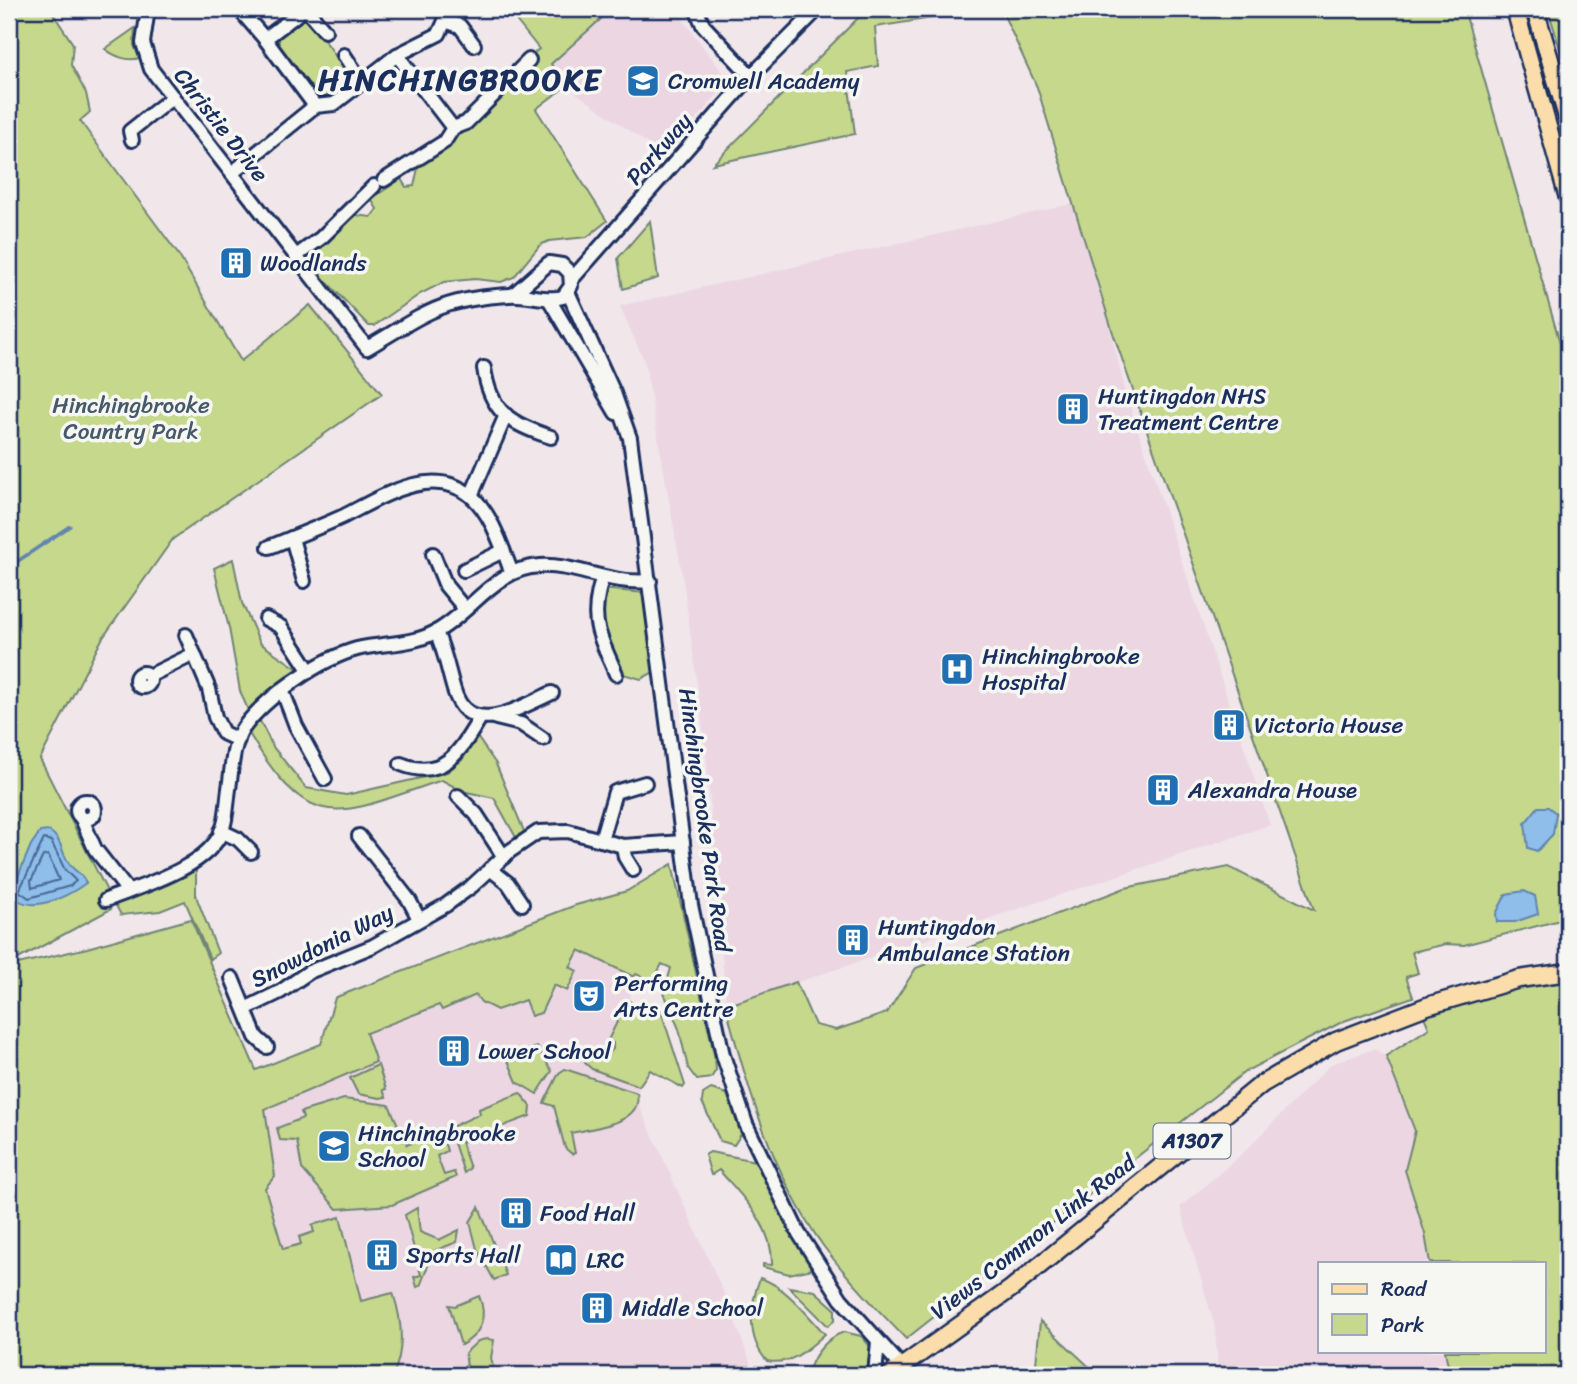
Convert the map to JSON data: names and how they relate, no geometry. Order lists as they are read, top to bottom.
{
  "streets": {
    "main road": ["A1307", "Views Common Link Road"],
    "street": [
      "Christie Drive",
      "Parkway",
      "Hinchingbrooke Park Road",
      "Snowdonia Way"
    ]
  },
  "crossings": [
    ["Parkway", "Hinchingbrooke Park Road"],
    ["Hinchingbrooke Park Road", "Snowdonia Way"],
    ["Hinchingbrooke Park Road", "Views Common Link Road"]
  ],
  "districts": ["HINCHINGBROOKE"],
  "parks": ["Hinchingbrooke Country Park"],
  "places": {
    "school or university": ["Cromwell Academy", "Hinchingbrooke School"],
    "building": [
      "Woodlands",
      "Huntingdon NHS Treatment Centre",
      "Victoria House",
      "Alexandra House",
      "Huntingdon Ambulance Station",
      "Lower School",
      "Food Hall",
      "Sports Hall",
      "Middle School"
    ],
    "hospital": ["Hinchingbrooke Hospital"],
    "theatre": ["Performing Arts Centre"],
    "library": ["LRC"]
  },
  "legend": ["Road", "Park"]
}
